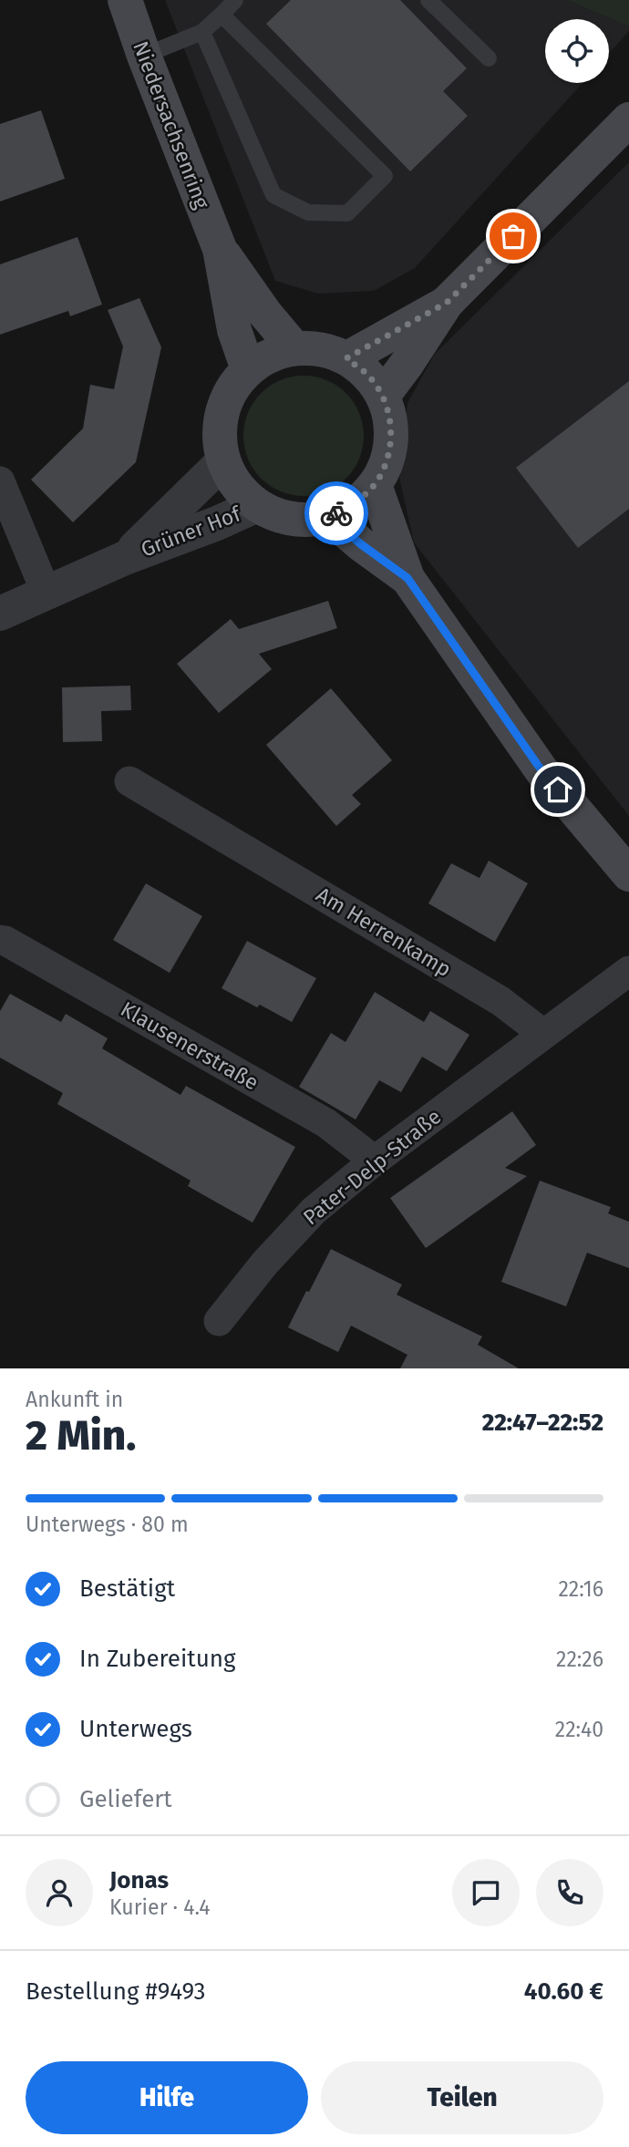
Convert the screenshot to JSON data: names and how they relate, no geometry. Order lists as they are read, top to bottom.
{
  "streets": {
    "main road": ["Niedersachsenring"],
    "street": [
      "Grüner Hof",
      "Am Herrenkamp",
      "Klausenerstraße",
      "Pater-Delp-Straße"
    ]
  },
  "crossings": [
    ["Niedersachsenring", "Grüner Hof"],
    ["Am Herrenkamp", "Pater-Delp-Straße"],
    ["Klausenerstraße", "Pater-Delp-Straße"]
  ],
  "page": {
    "heading": ["2 Min.", "Ankunft in", "22:47–22:52"],
    "panel": [
      "Jonas",
      "Kurier · 4.4",
      "Bestellung #9493",
      "40.60 €"
    ],
    "bar": "Unterwegs · 80 m",
    "list": [
      ["Bestätigt", "22:16"],
      ["In Zubereitung", "22:26"],
      ["Unterwegs", "22:40"],
      "Geliefert"
    ],
    "buttons": ["Hilfe", "Teilen"]
  }
}
